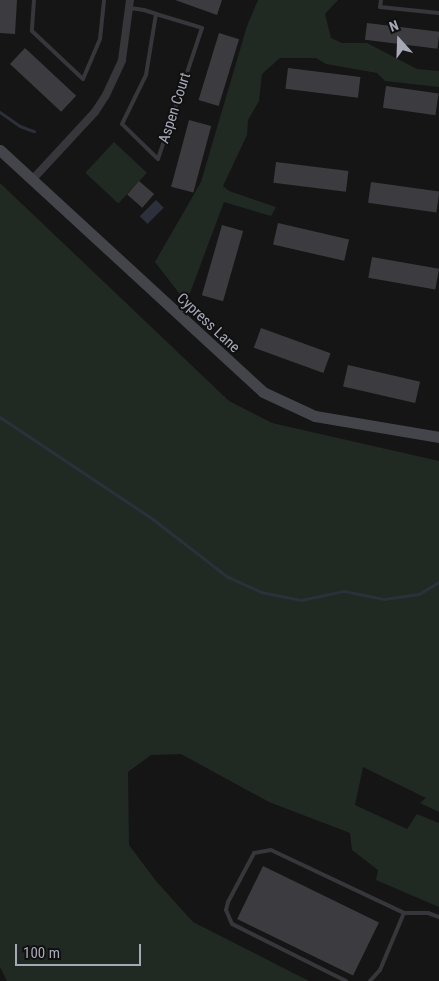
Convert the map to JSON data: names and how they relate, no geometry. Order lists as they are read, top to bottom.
{
  "streets": {
    "street": ["Cypress Lane"],
    "lane": ["Aspen Court"]
  },
  "scale_bar": "100 m",
  "north": "top"
}
